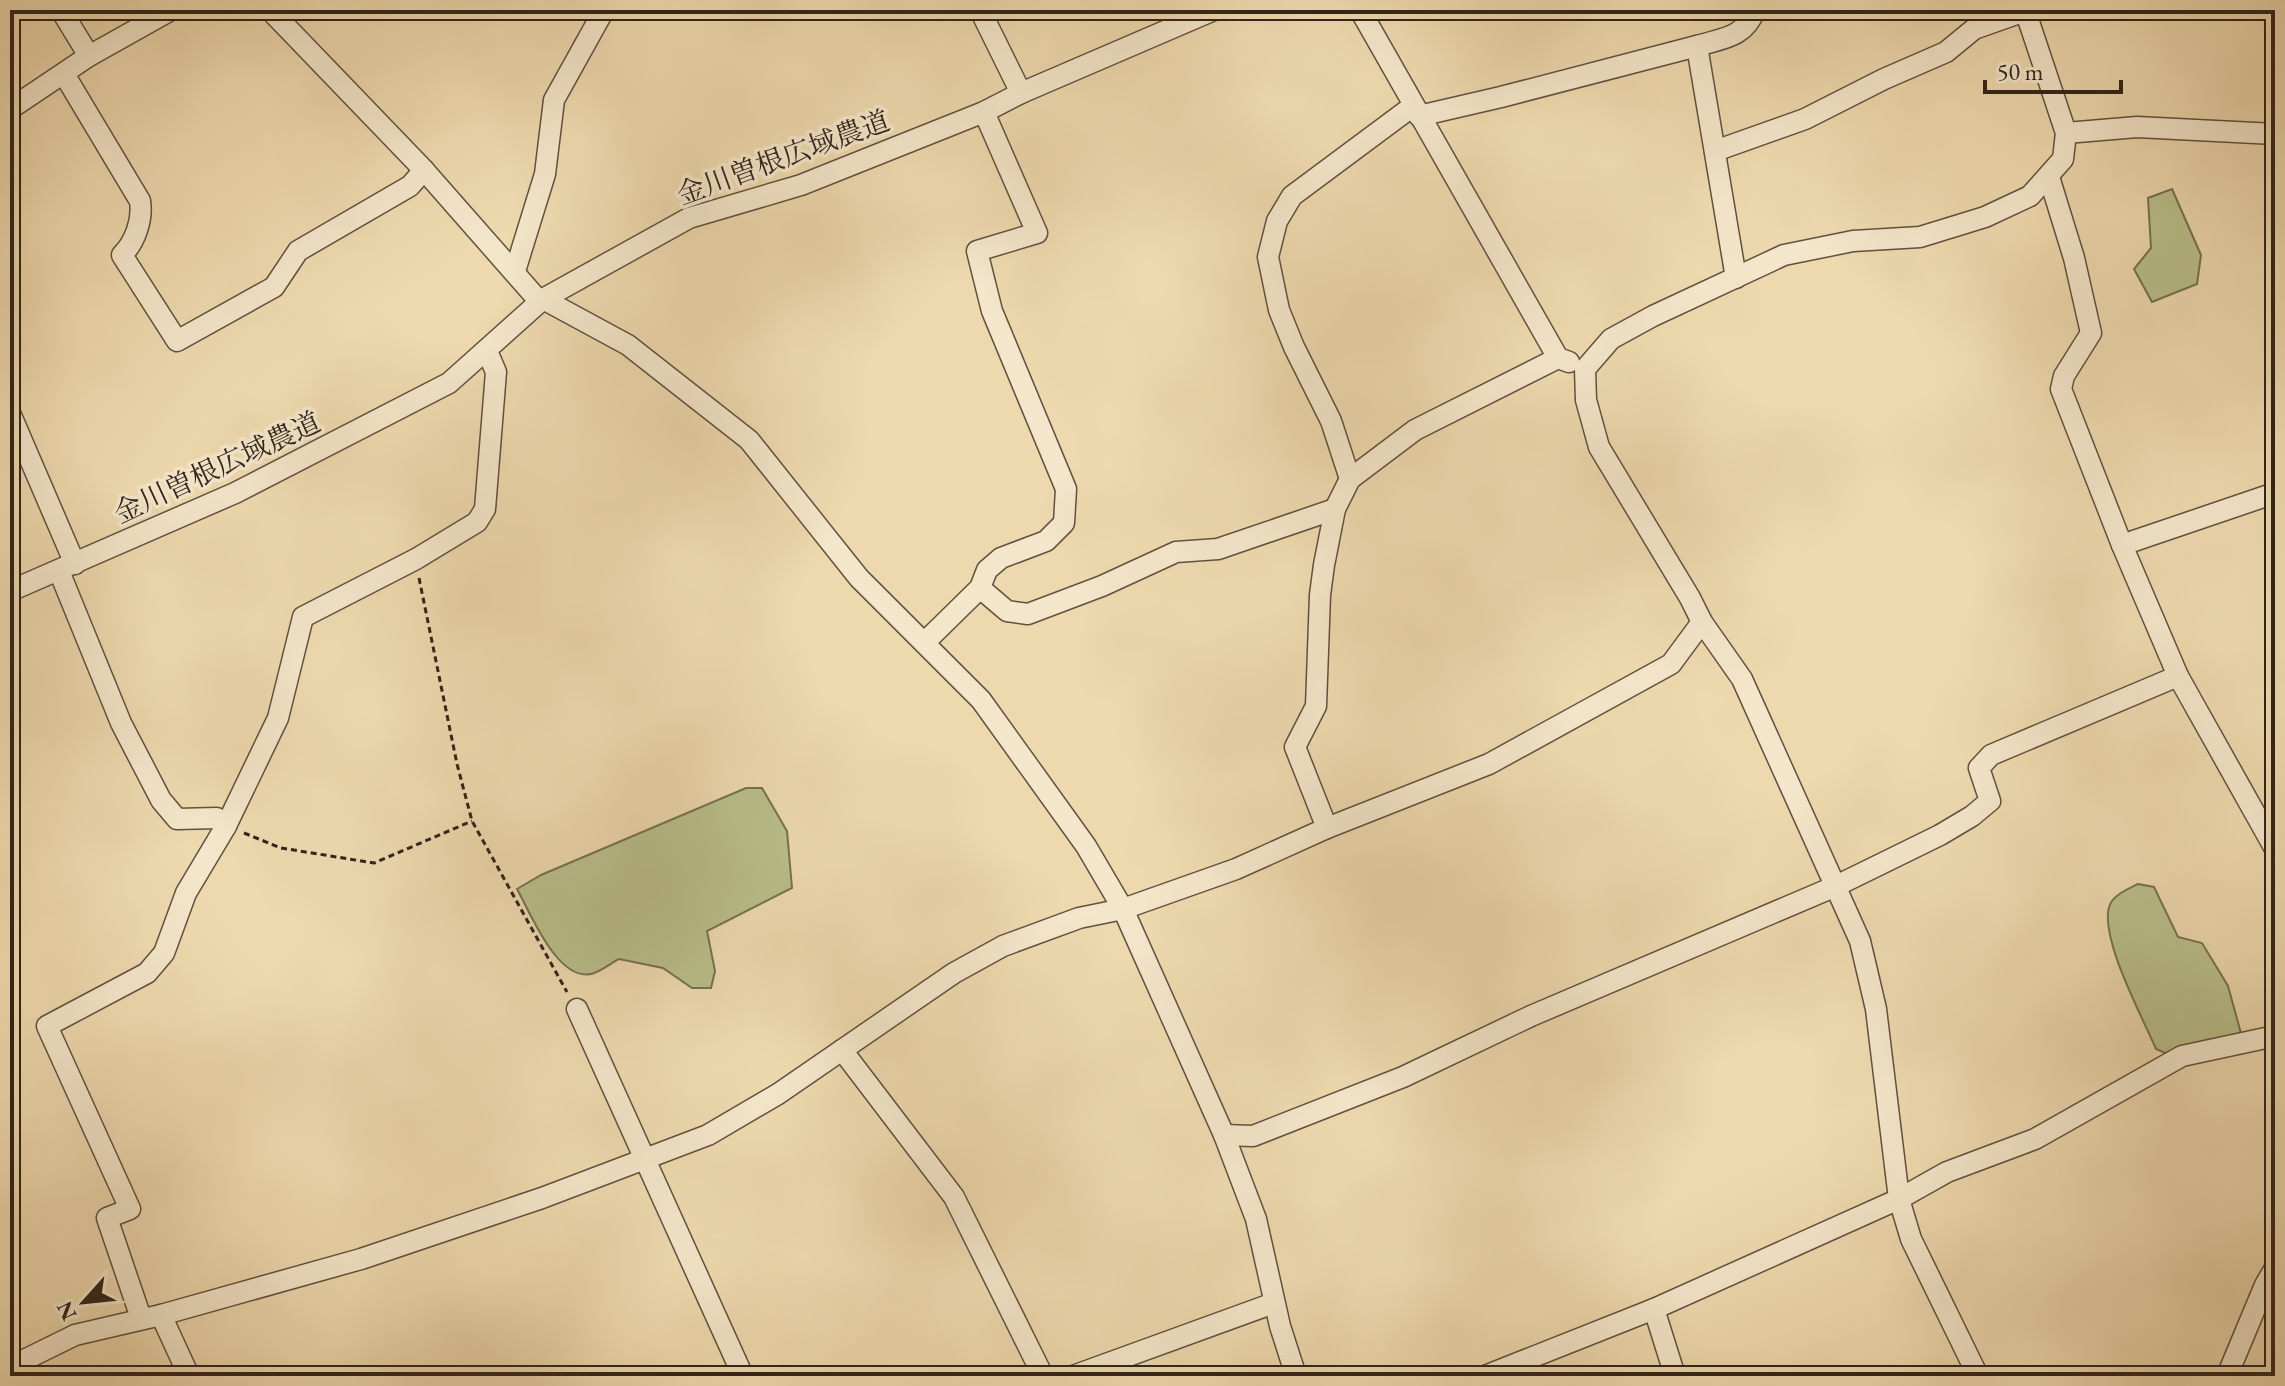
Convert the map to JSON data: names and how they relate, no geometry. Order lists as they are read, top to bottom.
{
  "streets": {
    "street": ["金川曽根広域農道"]
  },
  "scale_bar": "50 m",
  "north": "bottom left"
}
